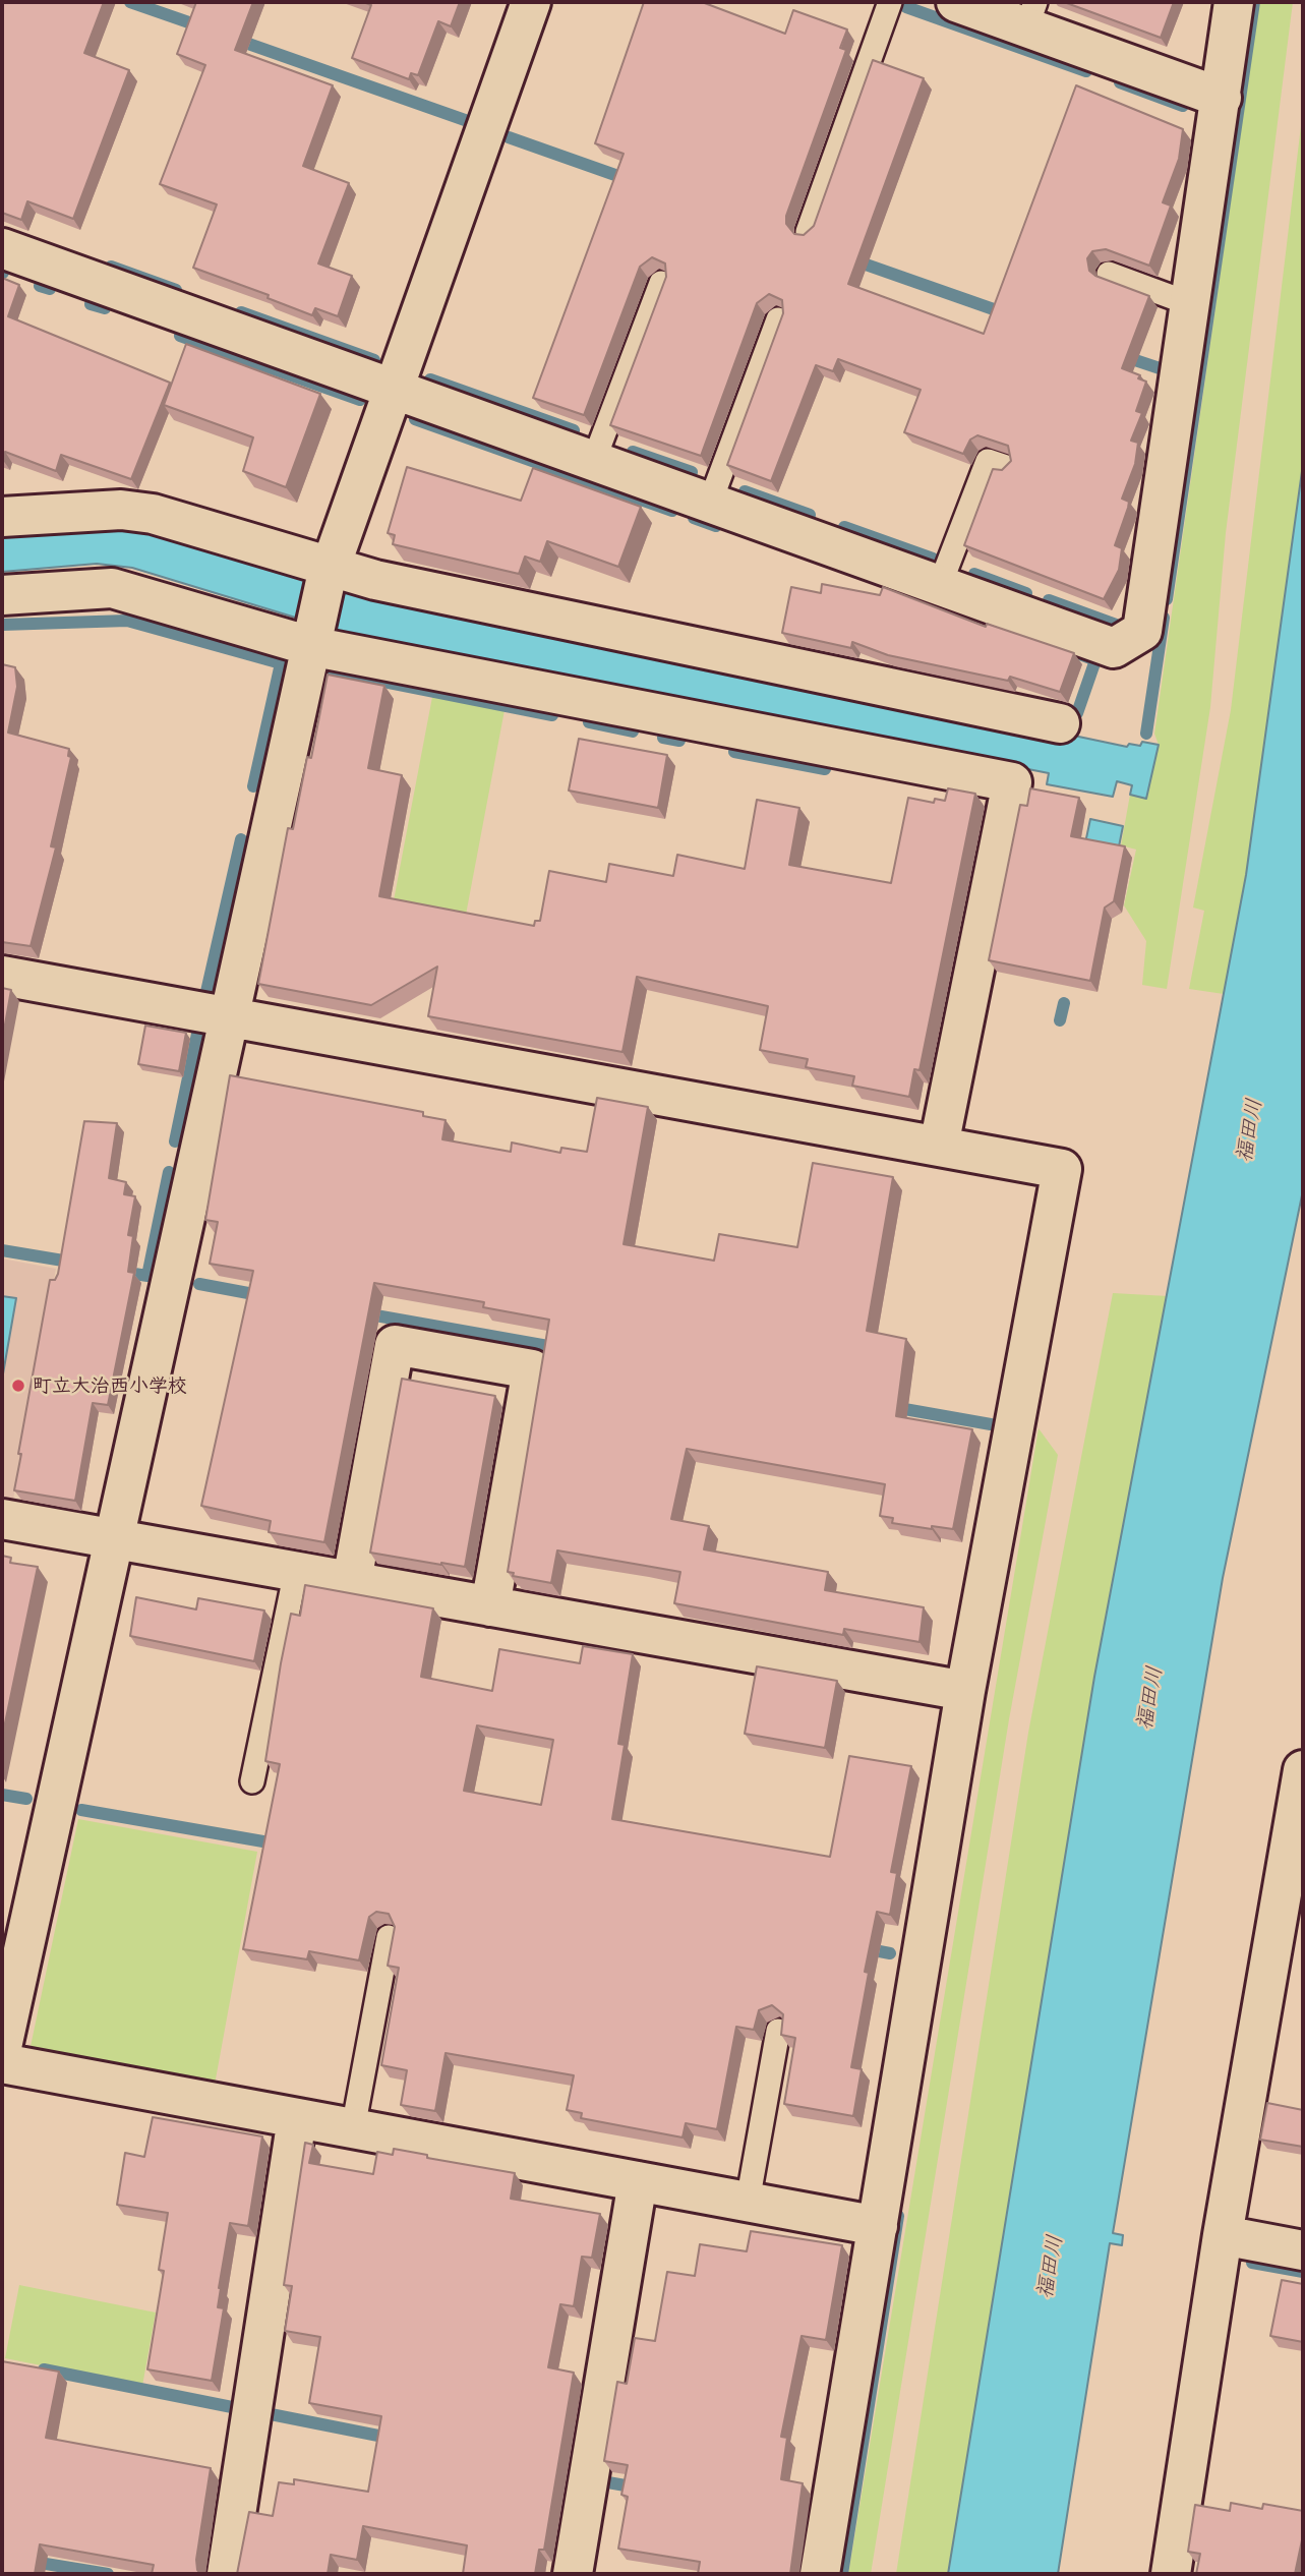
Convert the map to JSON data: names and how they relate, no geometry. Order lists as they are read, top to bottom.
{
  "water": ["福田川"],
  "places": ["町立大治西小学校"]
}
